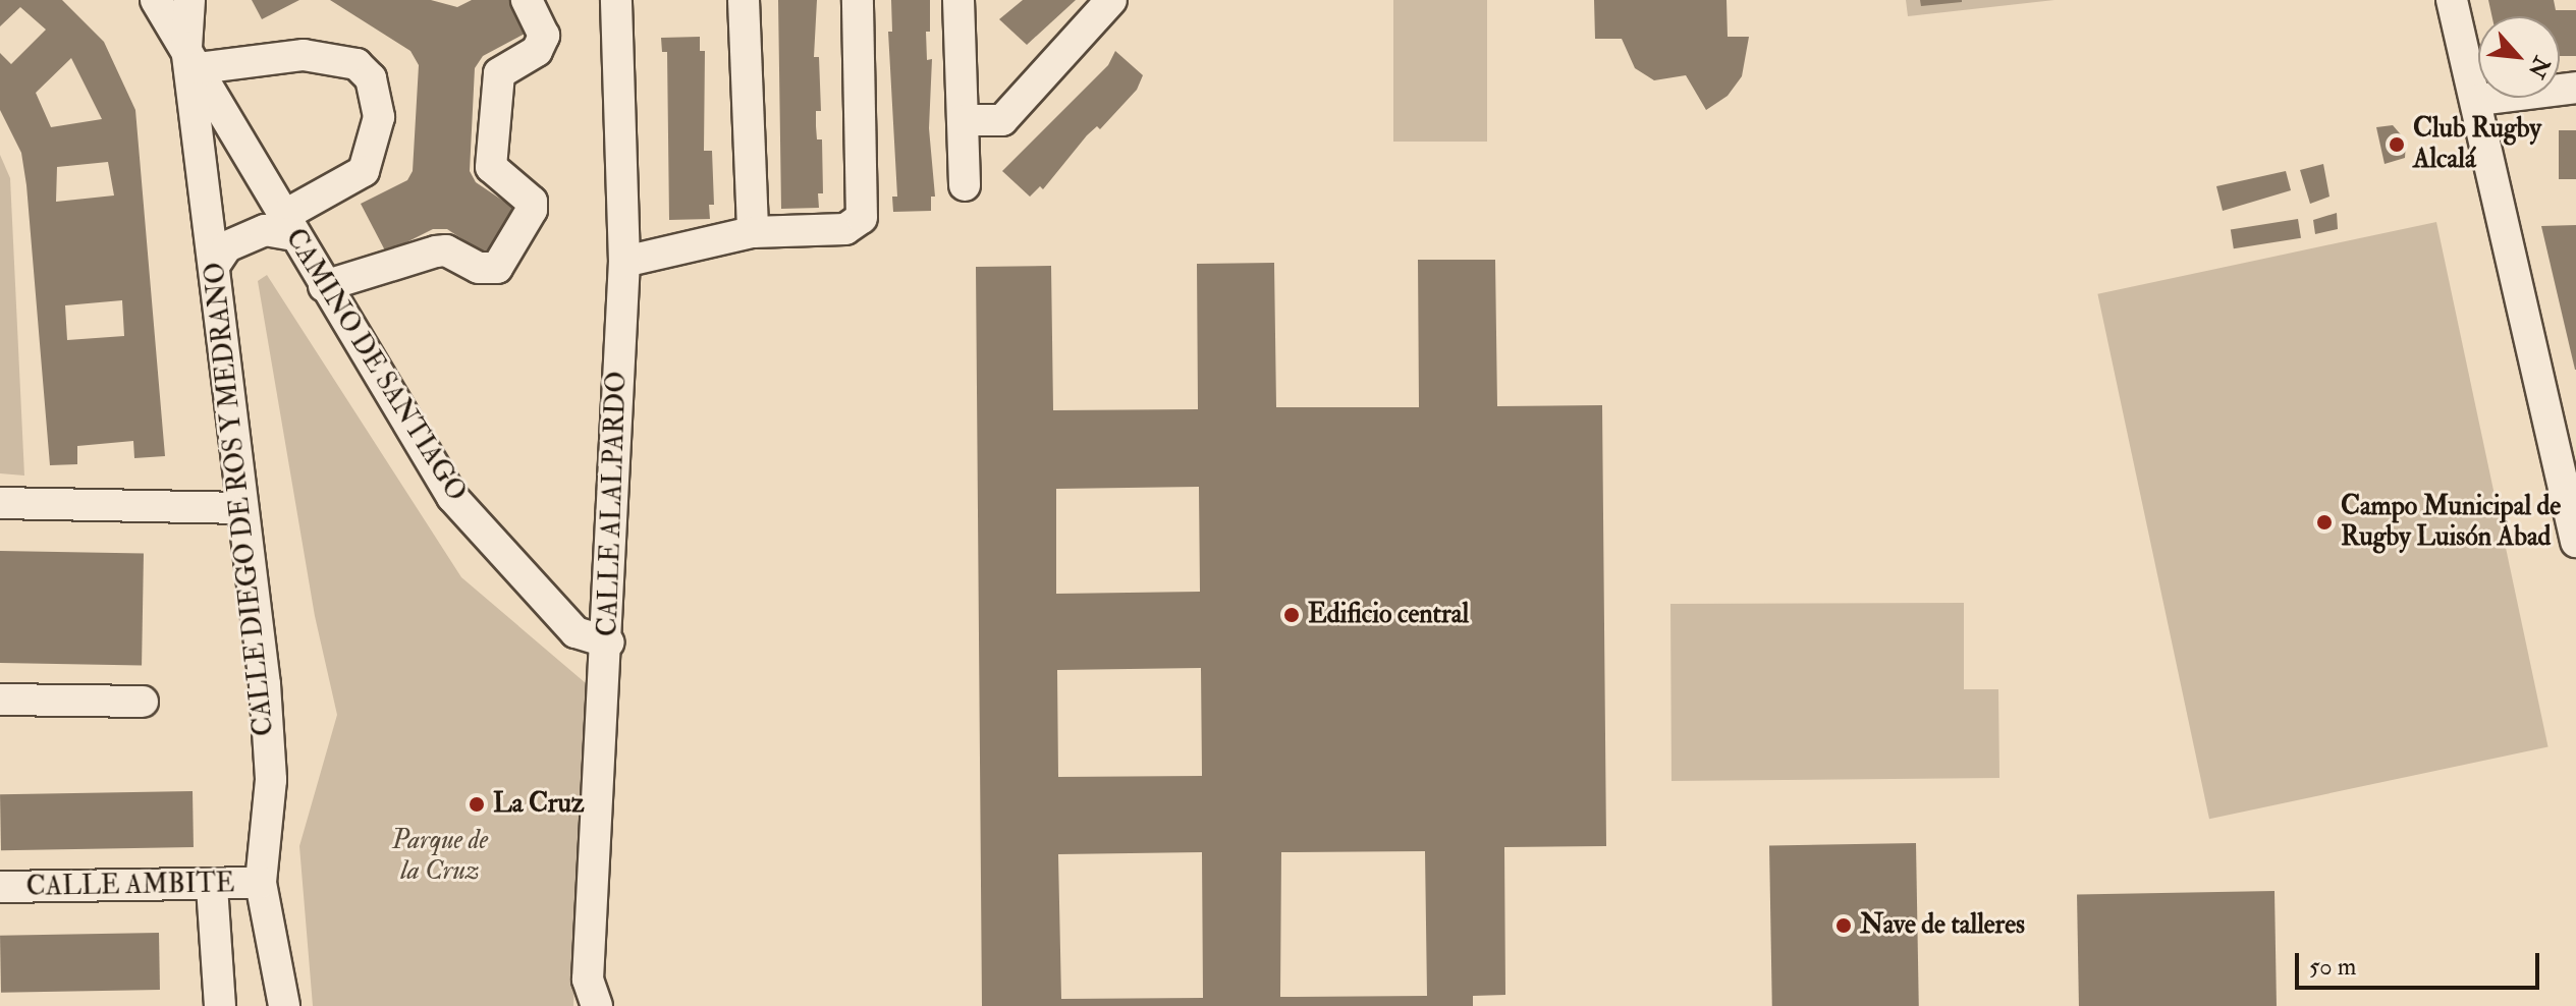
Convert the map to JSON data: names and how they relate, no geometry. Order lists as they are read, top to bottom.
{
  "streets": {
    "street": [
      "CAMINO DE SANTIAGO",
      "CALLE DIEGO DE ROS Y MEDRANO",
      "CALLE ALALPARDO",
      "CALLE AMBITE"
    ]
  },
  "crossings": [
    ["CAMINO DE SANTIAGO", "CALLE DIEGO DE ROS Y MEDRANO"],
    ["CAMINO DE SANTIAGO", "CALLE ALALPARDO"],
    ["CALLE DIEGO DE ROS Y MEDRANO", "CALLE AMBITE"]
  ],
  "parks": ["Parque de la Cruz"],
  "places": [
    "Club Rugby Alcalá",
    "Campo Municipal de Rugby Luisón Abad",
    "Edificio central",
    "La Cruz",
    "Nave de talleres"
  ],
  "scale_bar": "50 m",
  "north": "bottom right"
}
